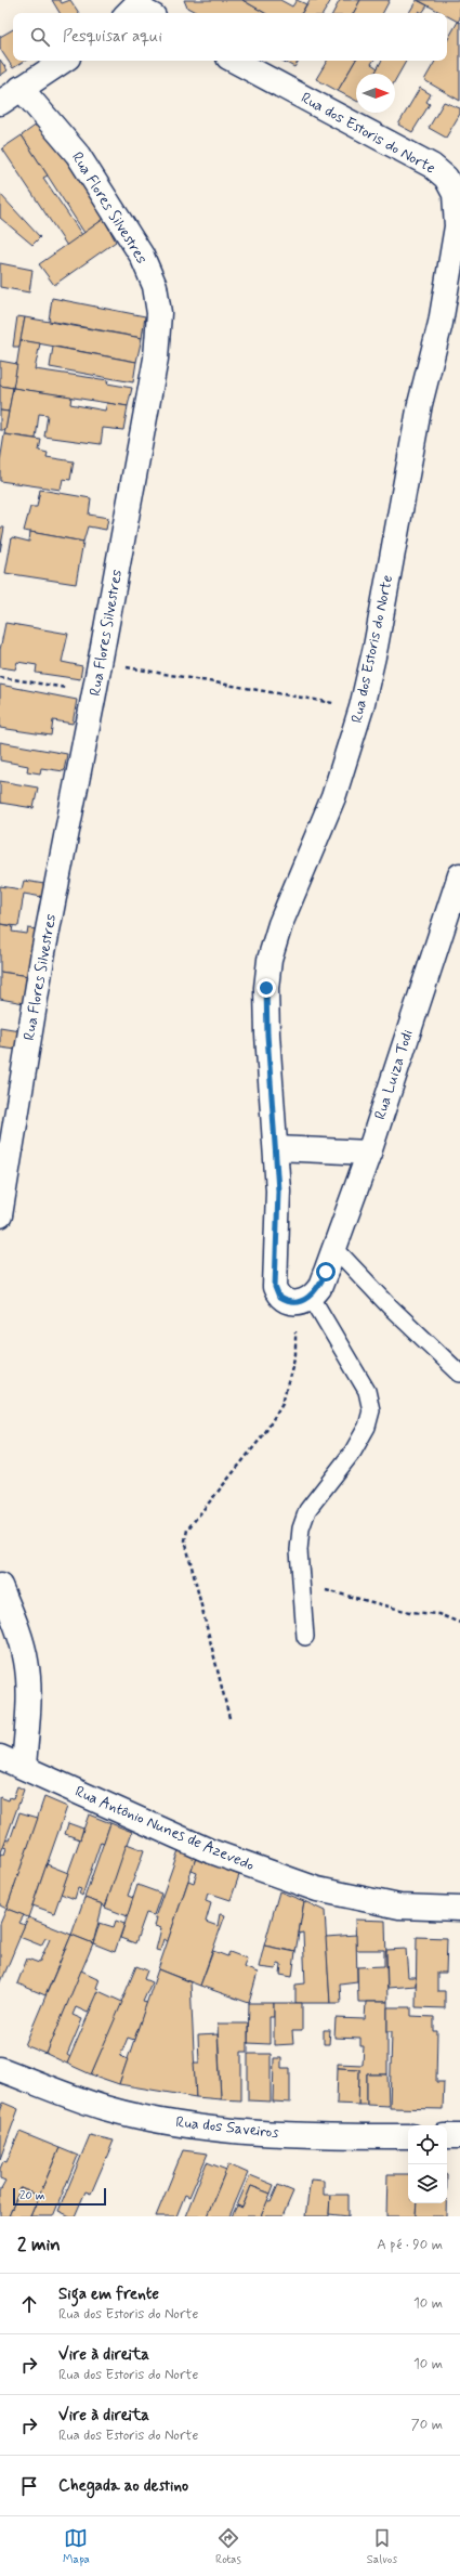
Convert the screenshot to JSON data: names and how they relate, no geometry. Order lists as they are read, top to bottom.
{
  "streets": {
    "street": [
      "Rua dos Estoris do Norte",
      "Rua Flores Silvestres",
      "Rua Luiza Todi",
      "Rua Antônio Nunes de Azevedo",
      "Rua dos Saveiros"
    ]
  },
  "crossings": [
    ["Rua dos Estoris do Norte", "Rua Luiza Todi"]
  ],
  "scale_bar": "20 m",
  "north": "right",
  "page": {
    "search": "Pesquisar aqui",
    "scale": "20 m",
    "heading": ["2 min", "A pé · 90 m"],
    "list": [
      ["Siga em frente", "Rua dos Estoris do Norte", "10 m"],
      ["Vire à direita", "Rua dos Estoris do Norte", "10 m"],
      ["Vire à direita", "Rua dos Estoris do Norte", "70 m"],
      "Chegada ao destino"
    ],
    "nav": ["Mapa", "Rotas", "Salvos"]
  }
}
